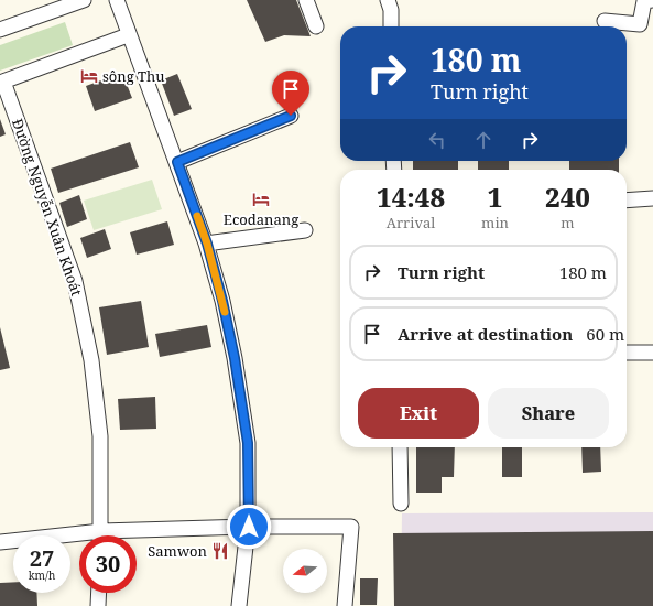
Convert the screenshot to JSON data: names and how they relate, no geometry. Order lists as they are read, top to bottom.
{
  "streets": {
    "street": ["Đường Nguyễn Xuân Khoát"]
  },
  "places": {
    "hotel": ["sông Thu", "Ecodanang"],
    "restaurant": ["Samwon"]
  },
  "north": "left",
  "page": {
    "turn": ["180 m", "Turn right"],
    "eta": [
      "14:48",
      "Arrival",
      "1",
      "min",
      "240",
      "m"
    ],
    "list": [
      {
        "name": "Turn right",
        "value": "180 m"
      },
      {
        "name": "Arrive at destination",
        "value": "60 m"
      }
    ],
    "buttons": ["Exit", "Share"],
    "speed": "27 km/h",
    "limit": "30"
  }
}
